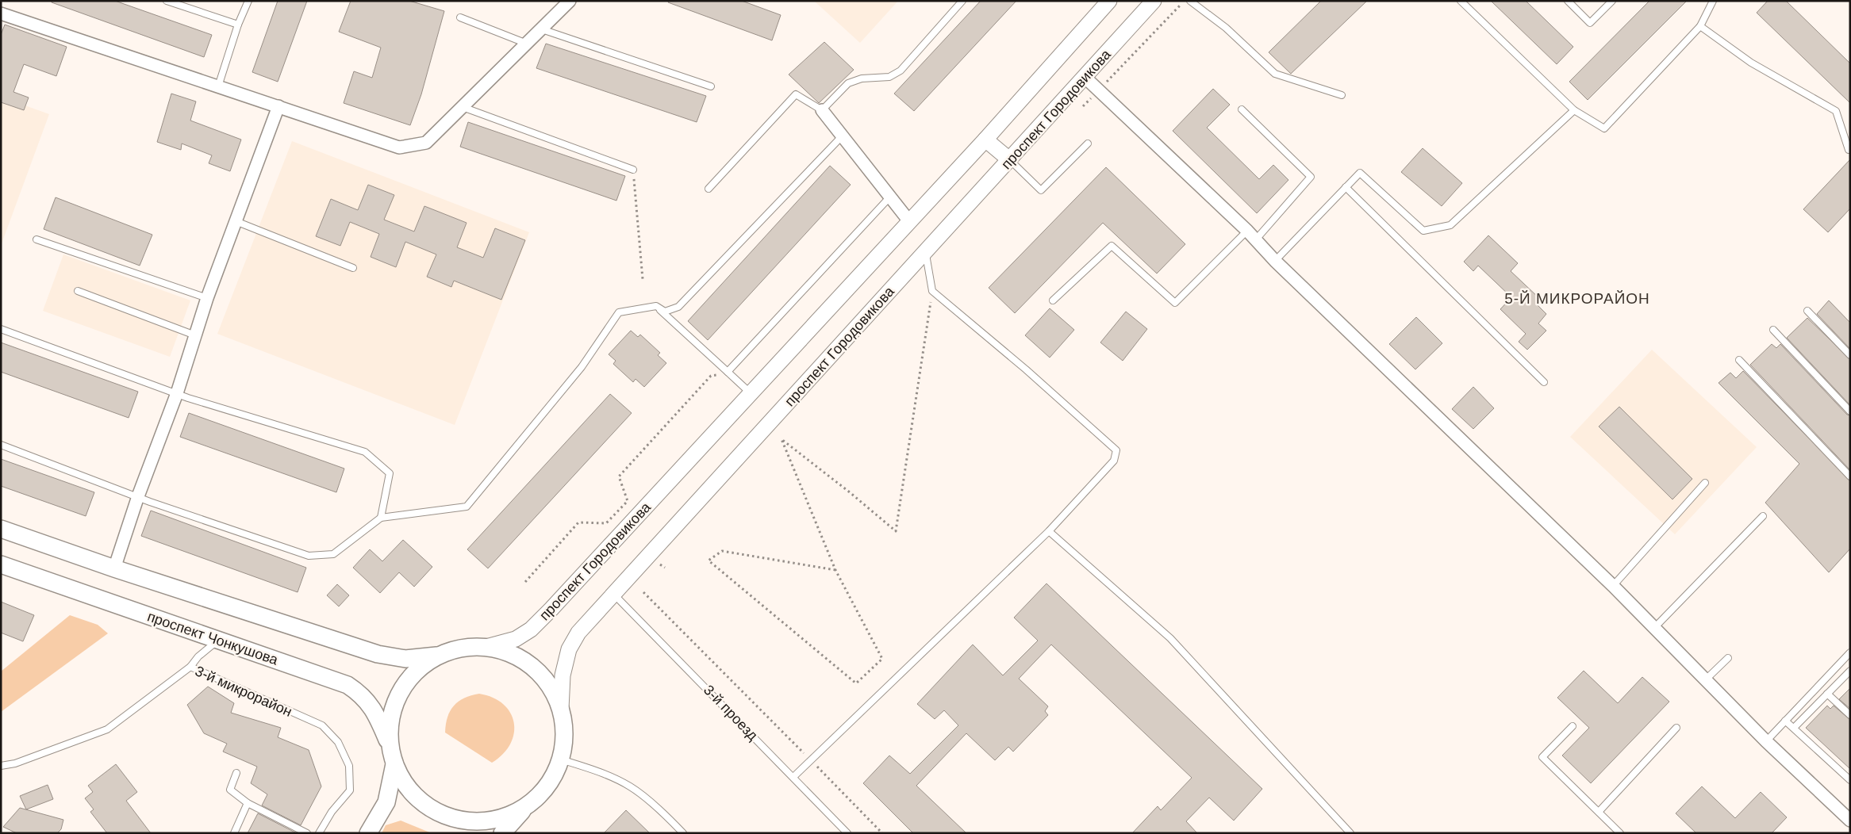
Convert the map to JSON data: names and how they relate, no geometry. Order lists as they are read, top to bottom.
{
  "streets": {
    "main road": ["проспект Чонкушова"],
    "street": ["проспект Городовикова"],
    "lane": ["3-й микрорайон", "3-й проезд"]
  },
  "crossings": [
    ["проспект Городовикова", "3-й проезд"]
  ],
  "districts": ["5-Й МИКРОРАЙОН"]
}
